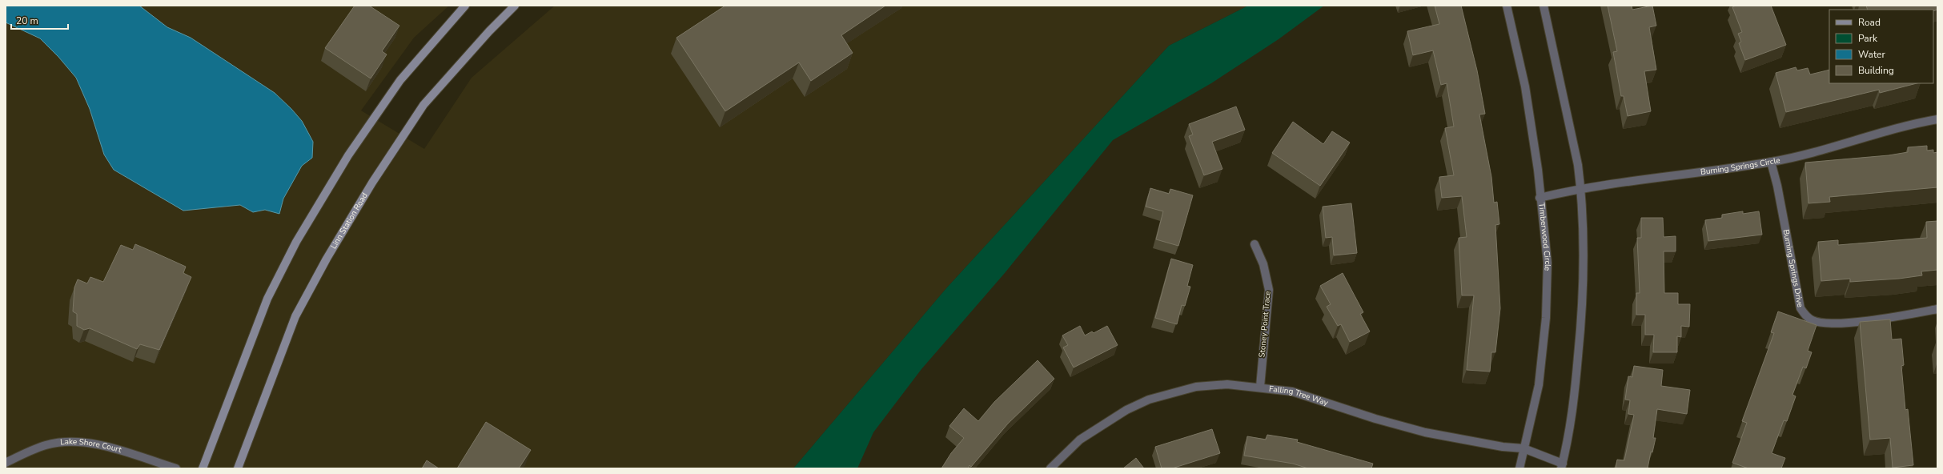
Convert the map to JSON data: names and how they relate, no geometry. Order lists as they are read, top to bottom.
{
  "streets": {
    "street": [
      "Burning Springs Circle",
      "Linn Station Road",
      "Timberwood Circle",
      "Burning Springs Drive",
      "Stoney Point Trace",
      "Falling Tree Way",
      "Lake Shore Court"
    ]
  },
  "crossings": [
    ["Burning Springs Circle", "Timberwood Circle"],
    ["Burning Springs Circle", "Burning Springs Drive"],
    ["Timberwood Circle", "Falling Tree Way"],
    ["Stoney Point Trace", "Falling Tree Way"]
  ],
  "legend": [
    "Road",
    "Park",
    "Water",
    "Building"
  ],
  "scale_bar": "20 m"
}
